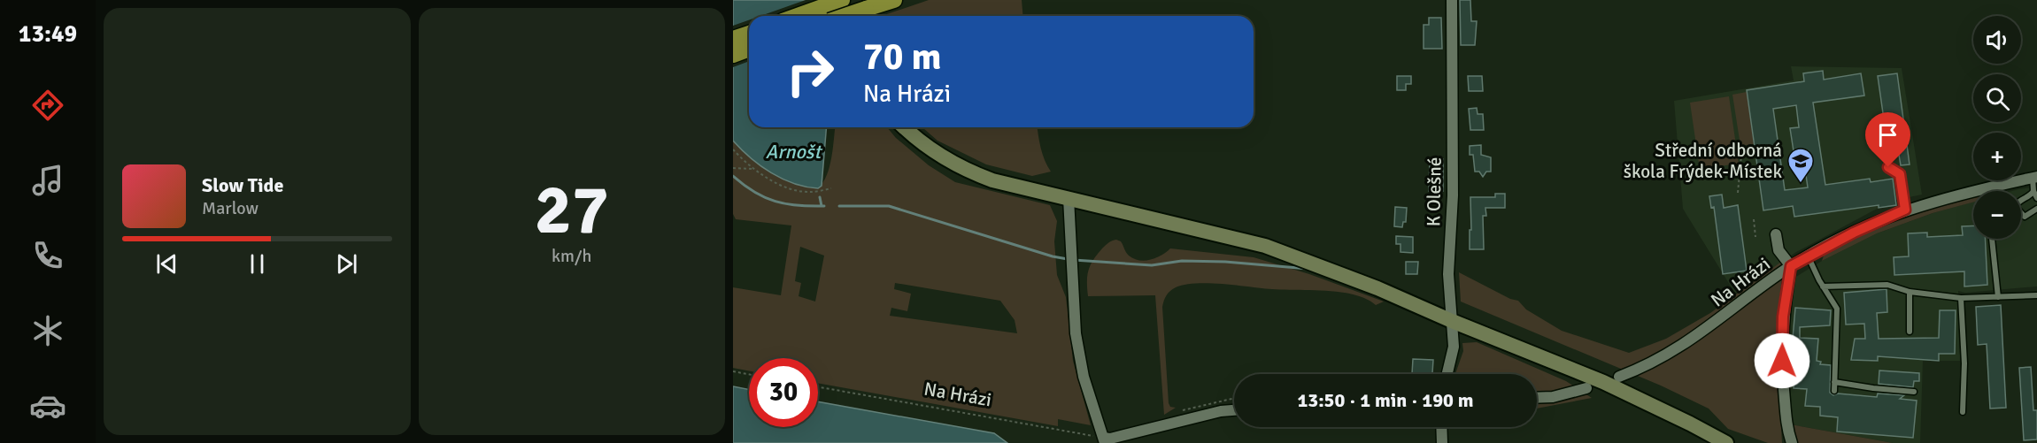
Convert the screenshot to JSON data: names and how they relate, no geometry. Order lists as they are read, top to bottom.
{
  "streets": {
    "street": ["K Olešné", "Na Hrázi"]
  },
  "water": ["Arnošt"],
  "places": {
    "school or university": ["Střední odborná škola Frýdek-Místek"]
  },
  "page": {
    "tabs": "13:49",
    "tile": ["27", "km/h"],
    "map_buttons": ["+", "−"],
    "turn": ["70 m", "Na Hrázi"],
    "song": ["Slow Tide", "Marlow"],
    "limit": "30",
    "trip": "13:50 · 1 min · 190 m"
  }
}
